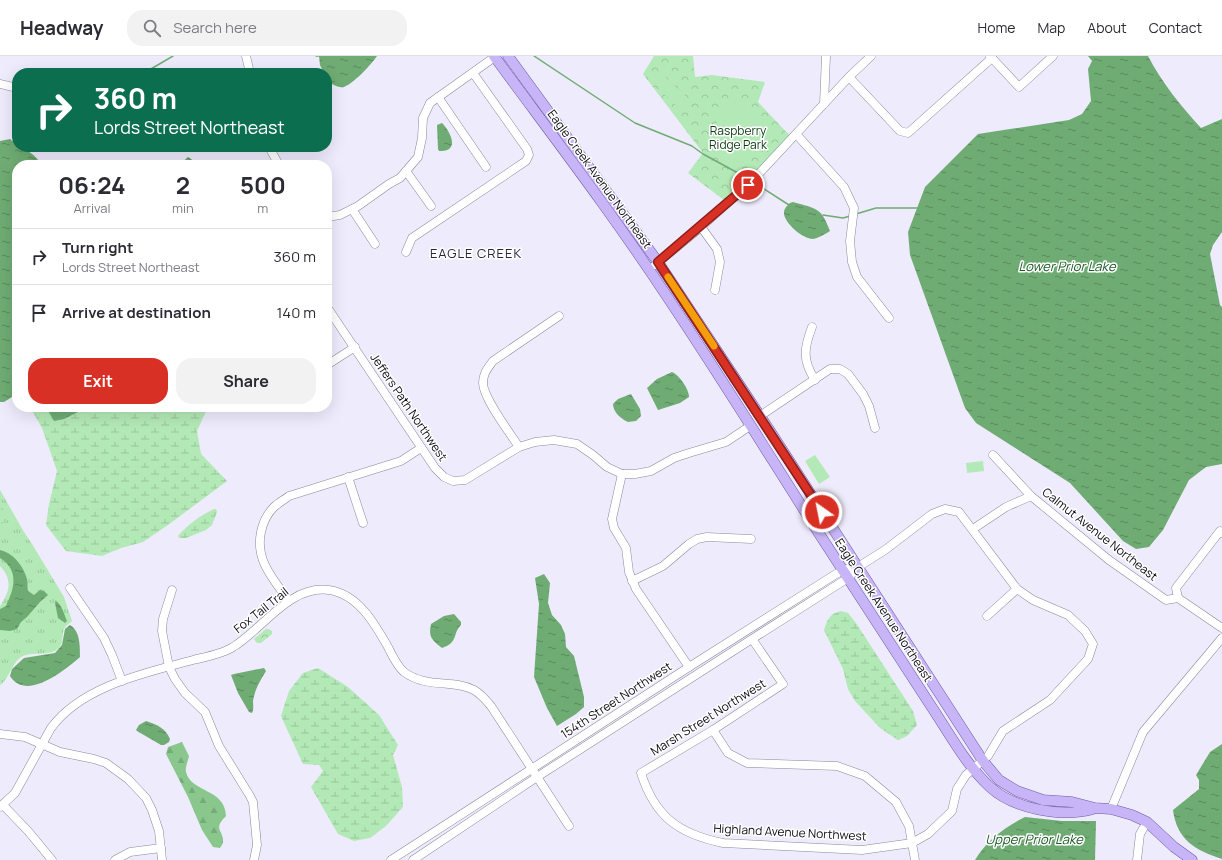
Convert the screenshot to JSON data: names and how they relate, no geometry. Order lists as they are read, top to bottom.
{
  "streets": {
    "main road": ["Eagle Creek Avenue Northeast"],
    "street": [
      "Jeffers Path Northwest",
      "Calmut Avenue Northeast",
      "Fox Tail Trail",
      "154th Street Northwest",
      "Marsh Street Northwest",
      "Highland Avenue Northwest"
    ]
  },
  "crossings": [
    ["Eagle Creek Avenue Northeast", "154th Street Northwest"],
    ["Eagle Creek Avenue Northeast", "Highland Avenue Northwest"],
    ["Fox Tail Trail", "154th Street Northwest"],
    ["154th Street Northwest", "Marsh Street Northwest"],
    ["154th Street Northwest", "Highland Avenue Northwest"],
    ["Marsh Street Northwest", "Highland Avenue Northwest"]
  ],
  "districts": ["EAGLE CREEK"],
  "water": ["Lower Prior Lake", "Upper Prior Lake"],
  "parks": ["Raspberry Ridge Park"],
  "page": {
    "header": "Headway",
    "search": "Search here",
    "nav": [
      "Home",
      "Map",
      "About",
      "Contact"
    ],
    "turn": ["360 m", "Lords Street Northeast"],
    "eta": [
      "06:24",
      "Arrival",
      "2",
      "min",
      "500",
      "m"
    ],
    "list": [
      {
        "name": "Turn right",
        "note": "Lords Street Northeast",
        "value": "360 m"
      },
      {
        "name": "Arrive at destination",
        "value": "140 m"
      }
    ],
    "buttons": ["Exit", "Share"]
  }
}
